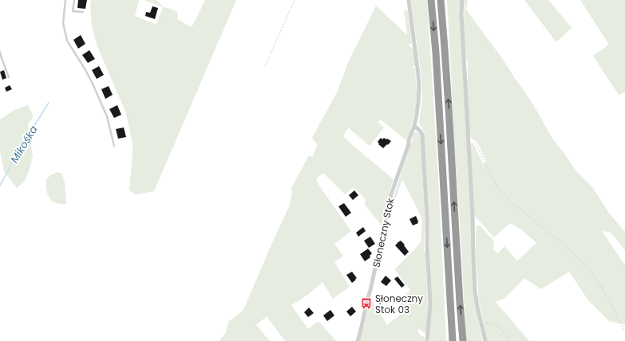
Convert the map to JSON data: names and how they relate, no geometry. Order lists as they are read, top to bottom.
{
  "streets": {
    "street": ["Słoneczny Stok"]
  },
  "water": ["Mikośka"],
  "places": {
    "bus stop": ["Słoneczny Stok 03"]
  }
}
